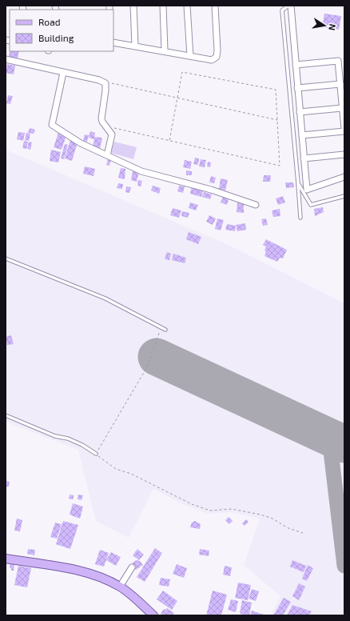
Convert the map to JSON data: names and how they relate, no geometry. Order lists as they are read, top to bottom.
{
  "legend": ["Road", "Building"],
  "north": "right"
}
